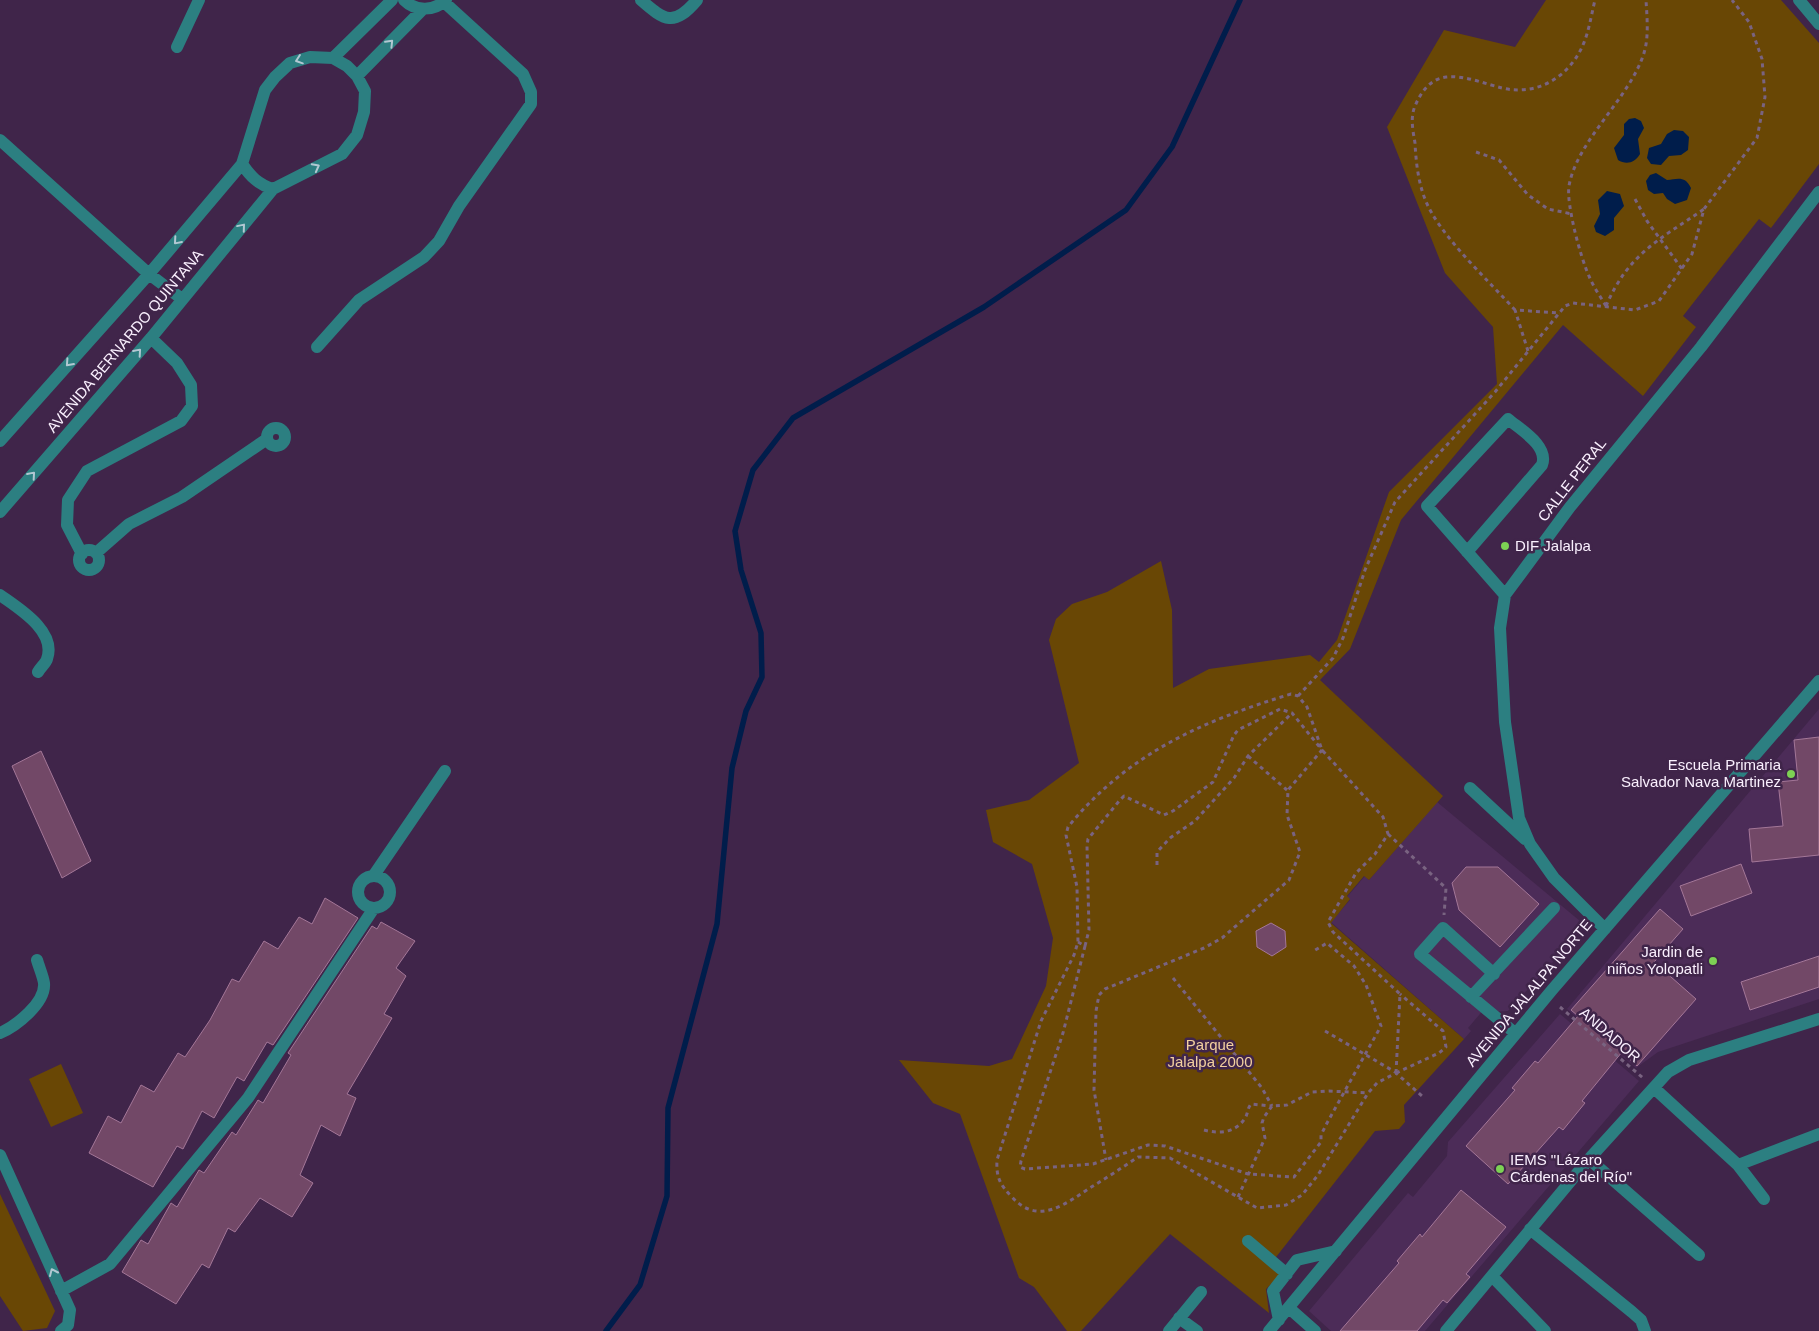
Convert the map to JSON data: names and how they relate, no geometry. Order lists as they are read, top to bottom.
{
  "streets": {
    "street": ["AVENIDA BERNARDO QUINTANA", "CALLE PERAL", "AVENIDA JALALPA NORTE"],
    "path": ["ANDADOR"]
  },
  "crossings": [
    ["CALLE PERAL", "AVENIDA JALALPA NORTE"]
  ],
  "parks": ["Parque Jalalpa 2000"],
  "places": [
    "DIF Jalalpa",
    "Escuela Primaria Salvador Nava Martinez",
    "Jardin de niños Yolopatli",
    "IEMS \"Lázaro Cárdenas del Río\""
  ]
}
